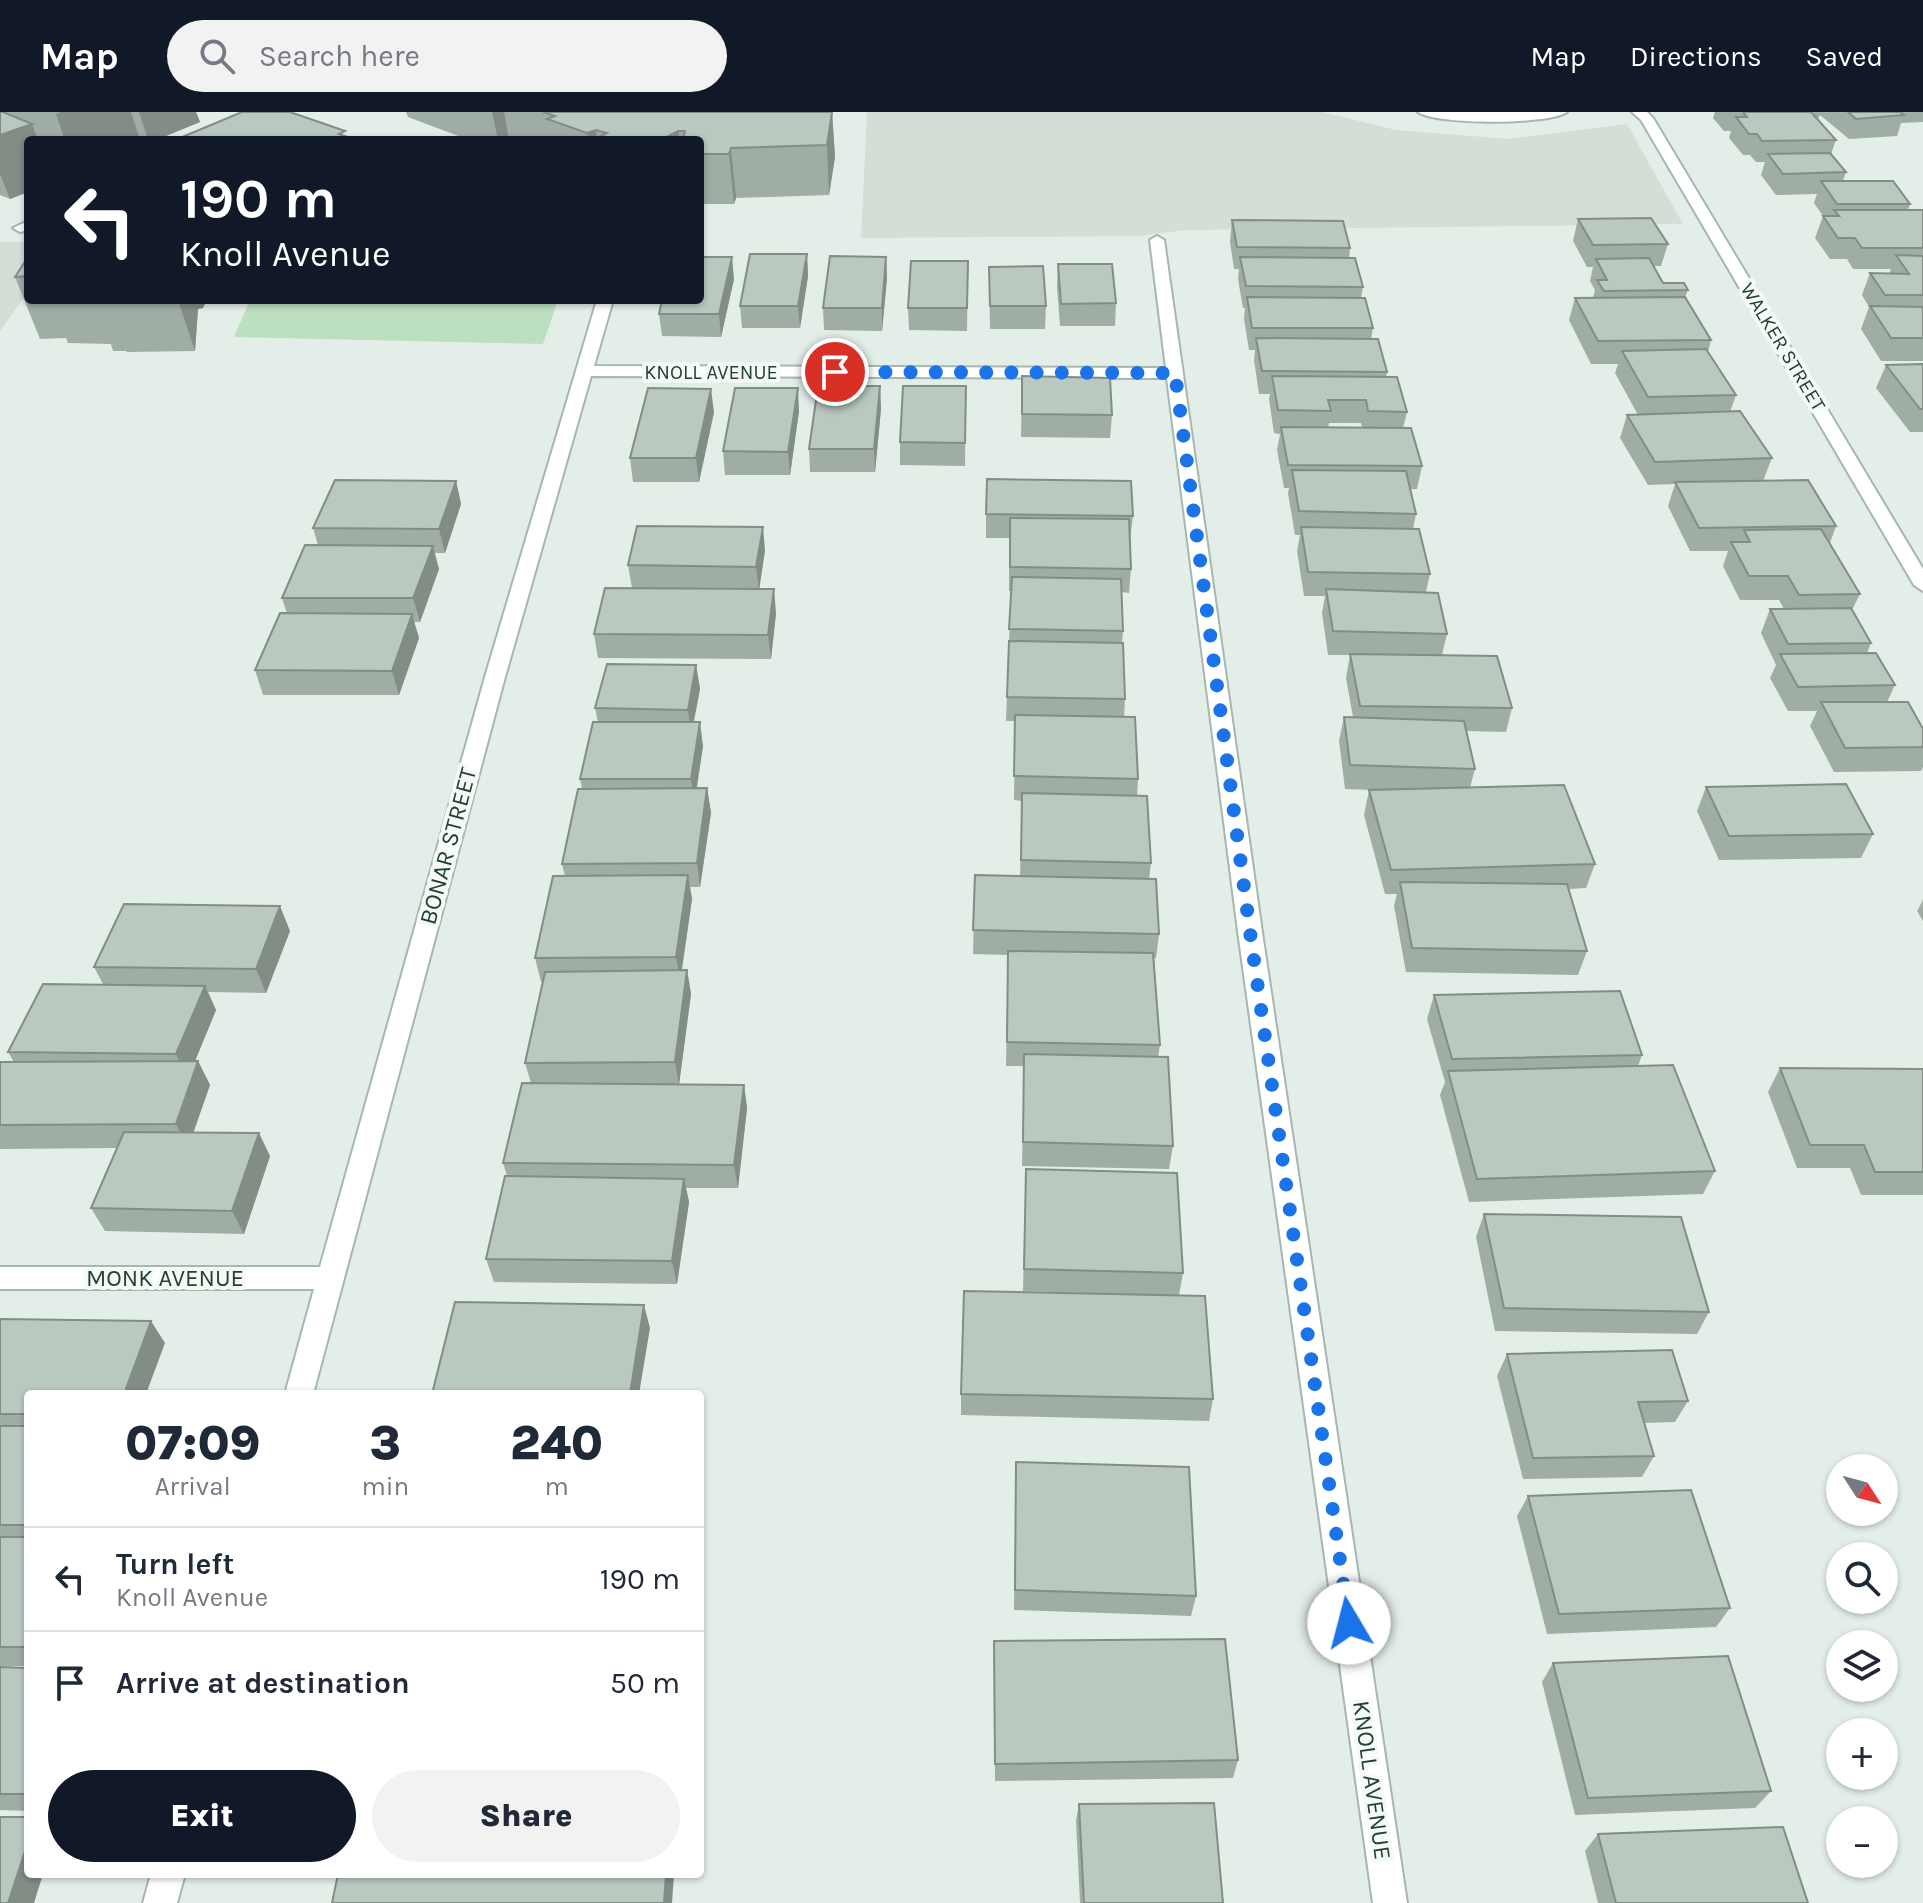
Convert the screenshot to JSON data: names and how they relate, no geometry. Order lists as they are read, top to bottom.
{
  "streets": {
    "street": [
      "WALKER STREET",
      "KNOLL AVENUE",
      "BONAR STREET",
      "MONK AVENUE"
    ]
  },
  "crossings": [
    ["KNOLL AVENUE", "BONAR STREET"],
    ["BONAR STREET", "MONK AVENUE"]
  ],
  "north": "bottom right",
  "page": {
    "header": "Map",
    "search": "Search here",
    "nav": ["Map", "Directions", "Saved"],
    "turn": ["190 m", "Knoll Avenue"],
    "eta": [
      "07:09",
      "Arrival",
      "3",
      "min",
      "240",
      "m"
    ],
    "map_buttons": ["+", "−"],
    "list": [
      {
        "name": "Turn left",
        "note": "Knoll Avenue",
        "value": "190 m"
      },
      {
        "name": "Arrive at destination",
        "value": "50 m"
      }
    ],
    "buttons": ["Exit", "Share"]
  }
}
